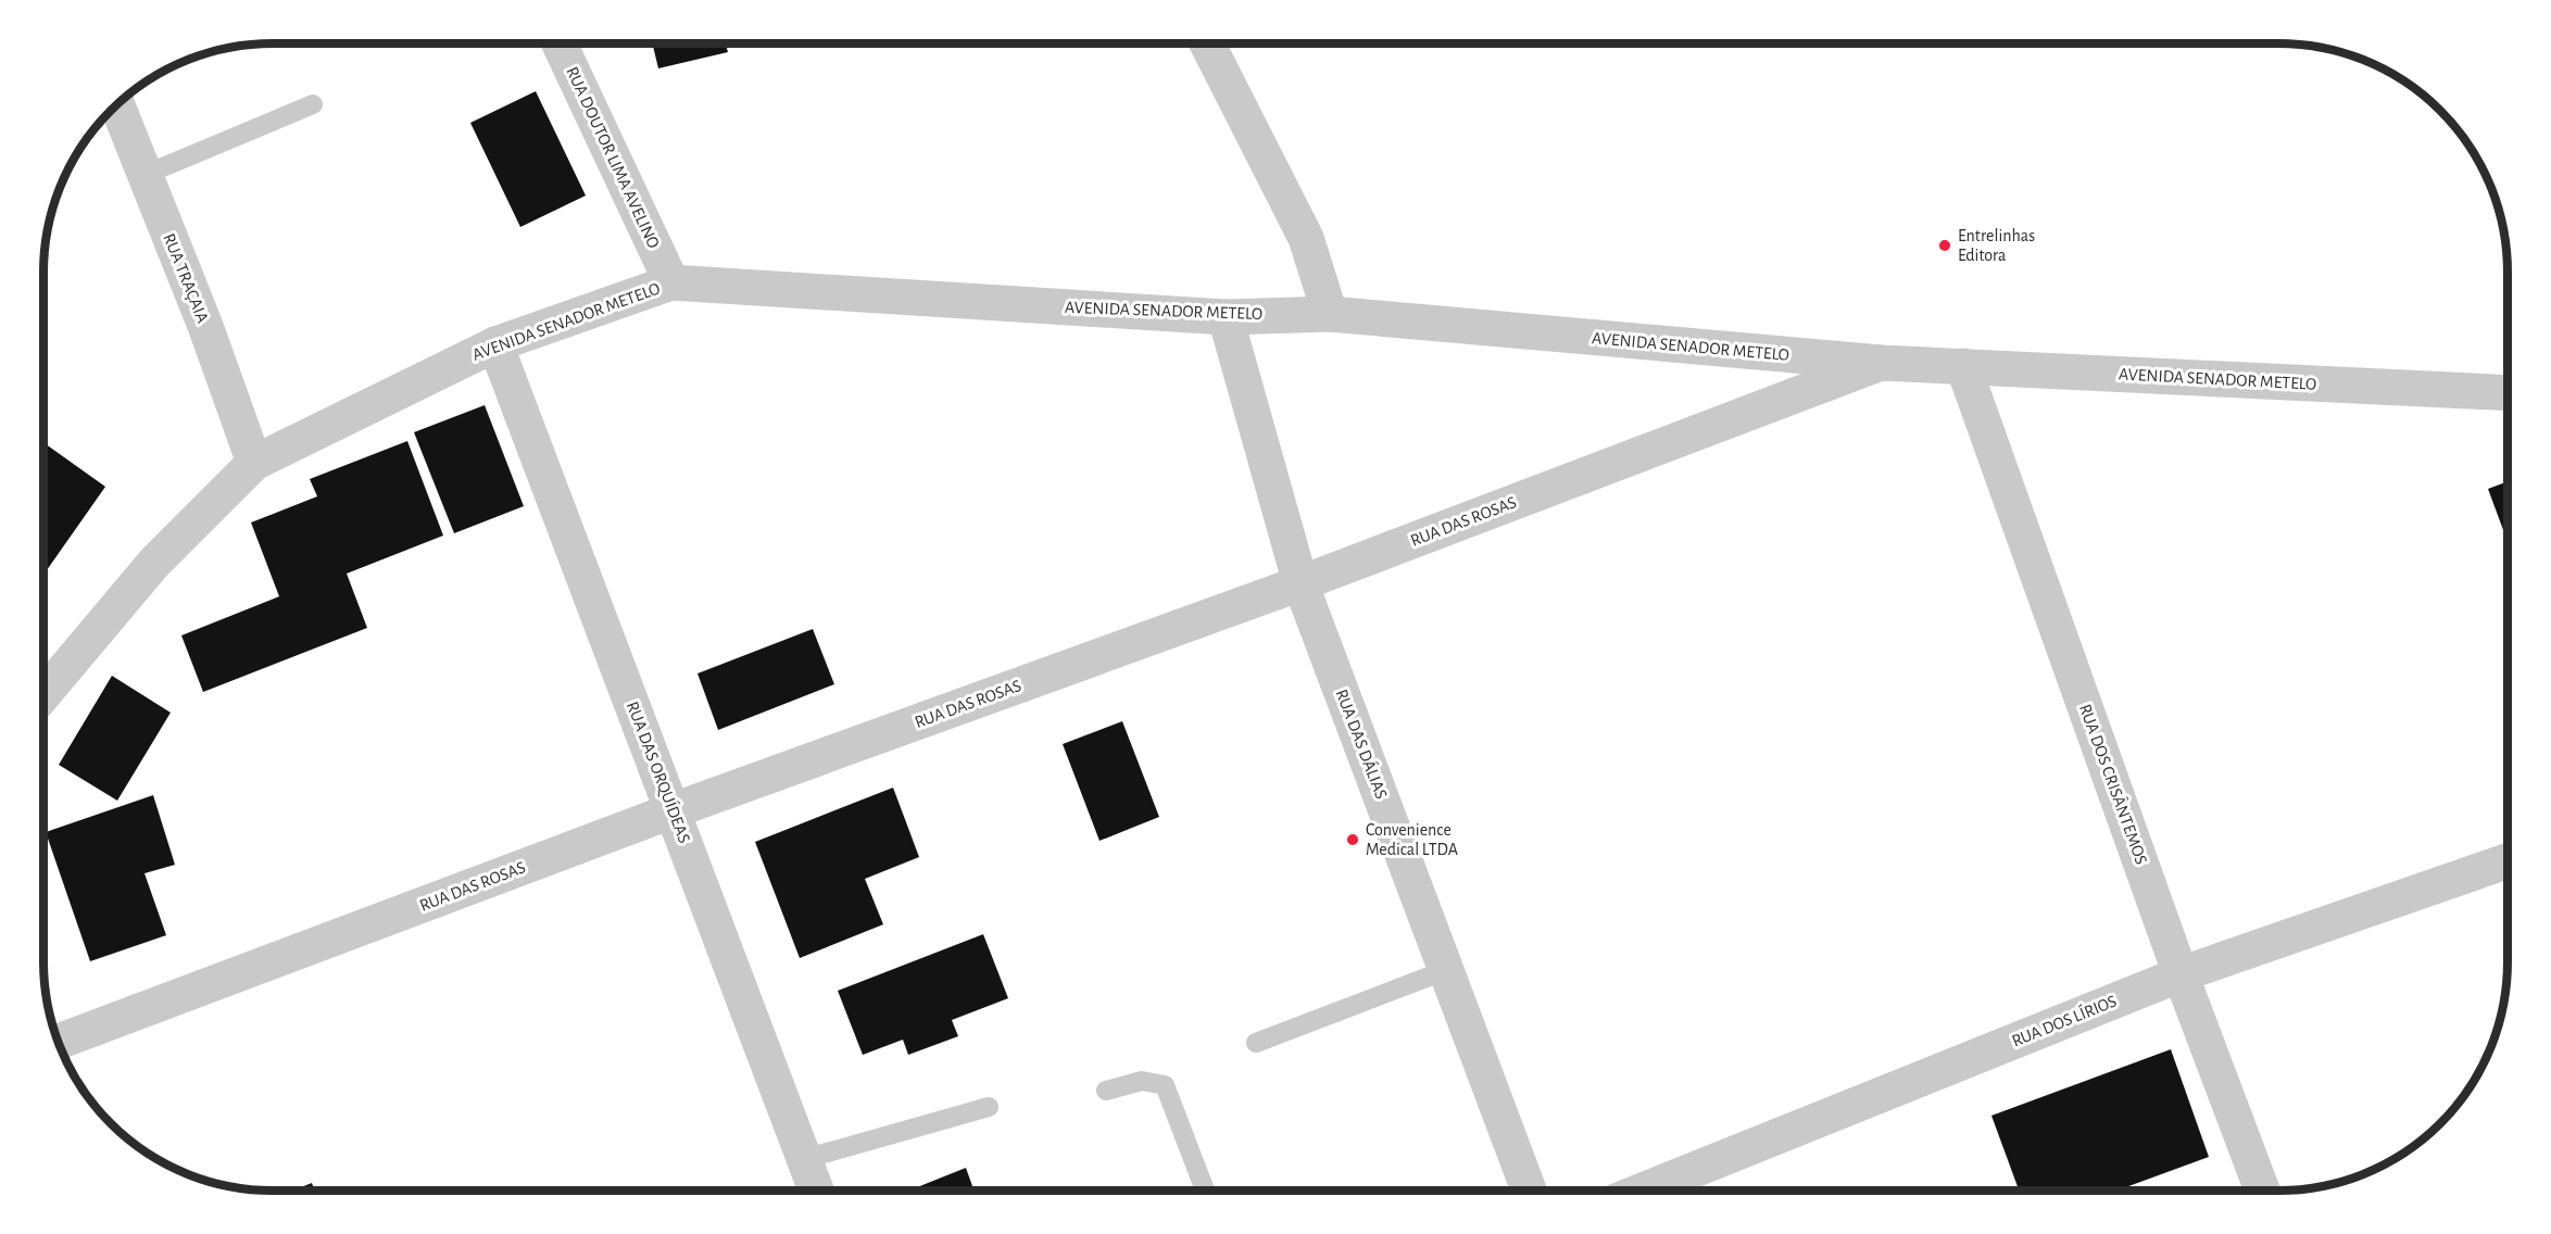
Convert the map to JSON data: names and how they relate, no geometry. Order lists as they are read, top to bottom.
{
  "streets": {
    "street": [
      "RUA DOUTOR LIMA AVELINO",
      "RUA TRAÇAIA",
      "AVENIDA SENADOR METELO",
      "RUA DAS ROSAS",
      "RUA DAS DÁLIAS",
      "RUA DAS ORQUÍDEAS",
      "RUA DOS CRISÂNTEMOS",
      "RUA DOS LÍRIOS"
    ]
  },
  "crossings": [
    ["RUA DOUTOR LIMA AVELINO", "AVENIDA SENADOR METELO"],
    ["RUA TRAÇAIA", "AVENIDA SENADOR METELO"],
    ["AVENIDA SENADOR METELO", "RUA DAS ROSAS"],
    ["AVENIDA SENADOR METELO", "RUA DAS DÁLIAS"],
    ["AVENIDA SENADOR METELO", "RUA DAS ORQUÍDEAS"],
    ["AVENIDA SENADOR METELO", "RUA DOS CRISÂNTEMOS"],
    ["RUA DAS ROSAS", "RUA DAS DÁLIAS"],
    ["RUA DAS ROSAS", "RUA DAS ORQUÍDEAS"],
    ["RUA DOS CRISÂNTEMOS", "RUA DOS LÍRIOS"]
  ],
  "places": ["Entrelinhas Editora", "Convenience Medical LTDA"]
}
